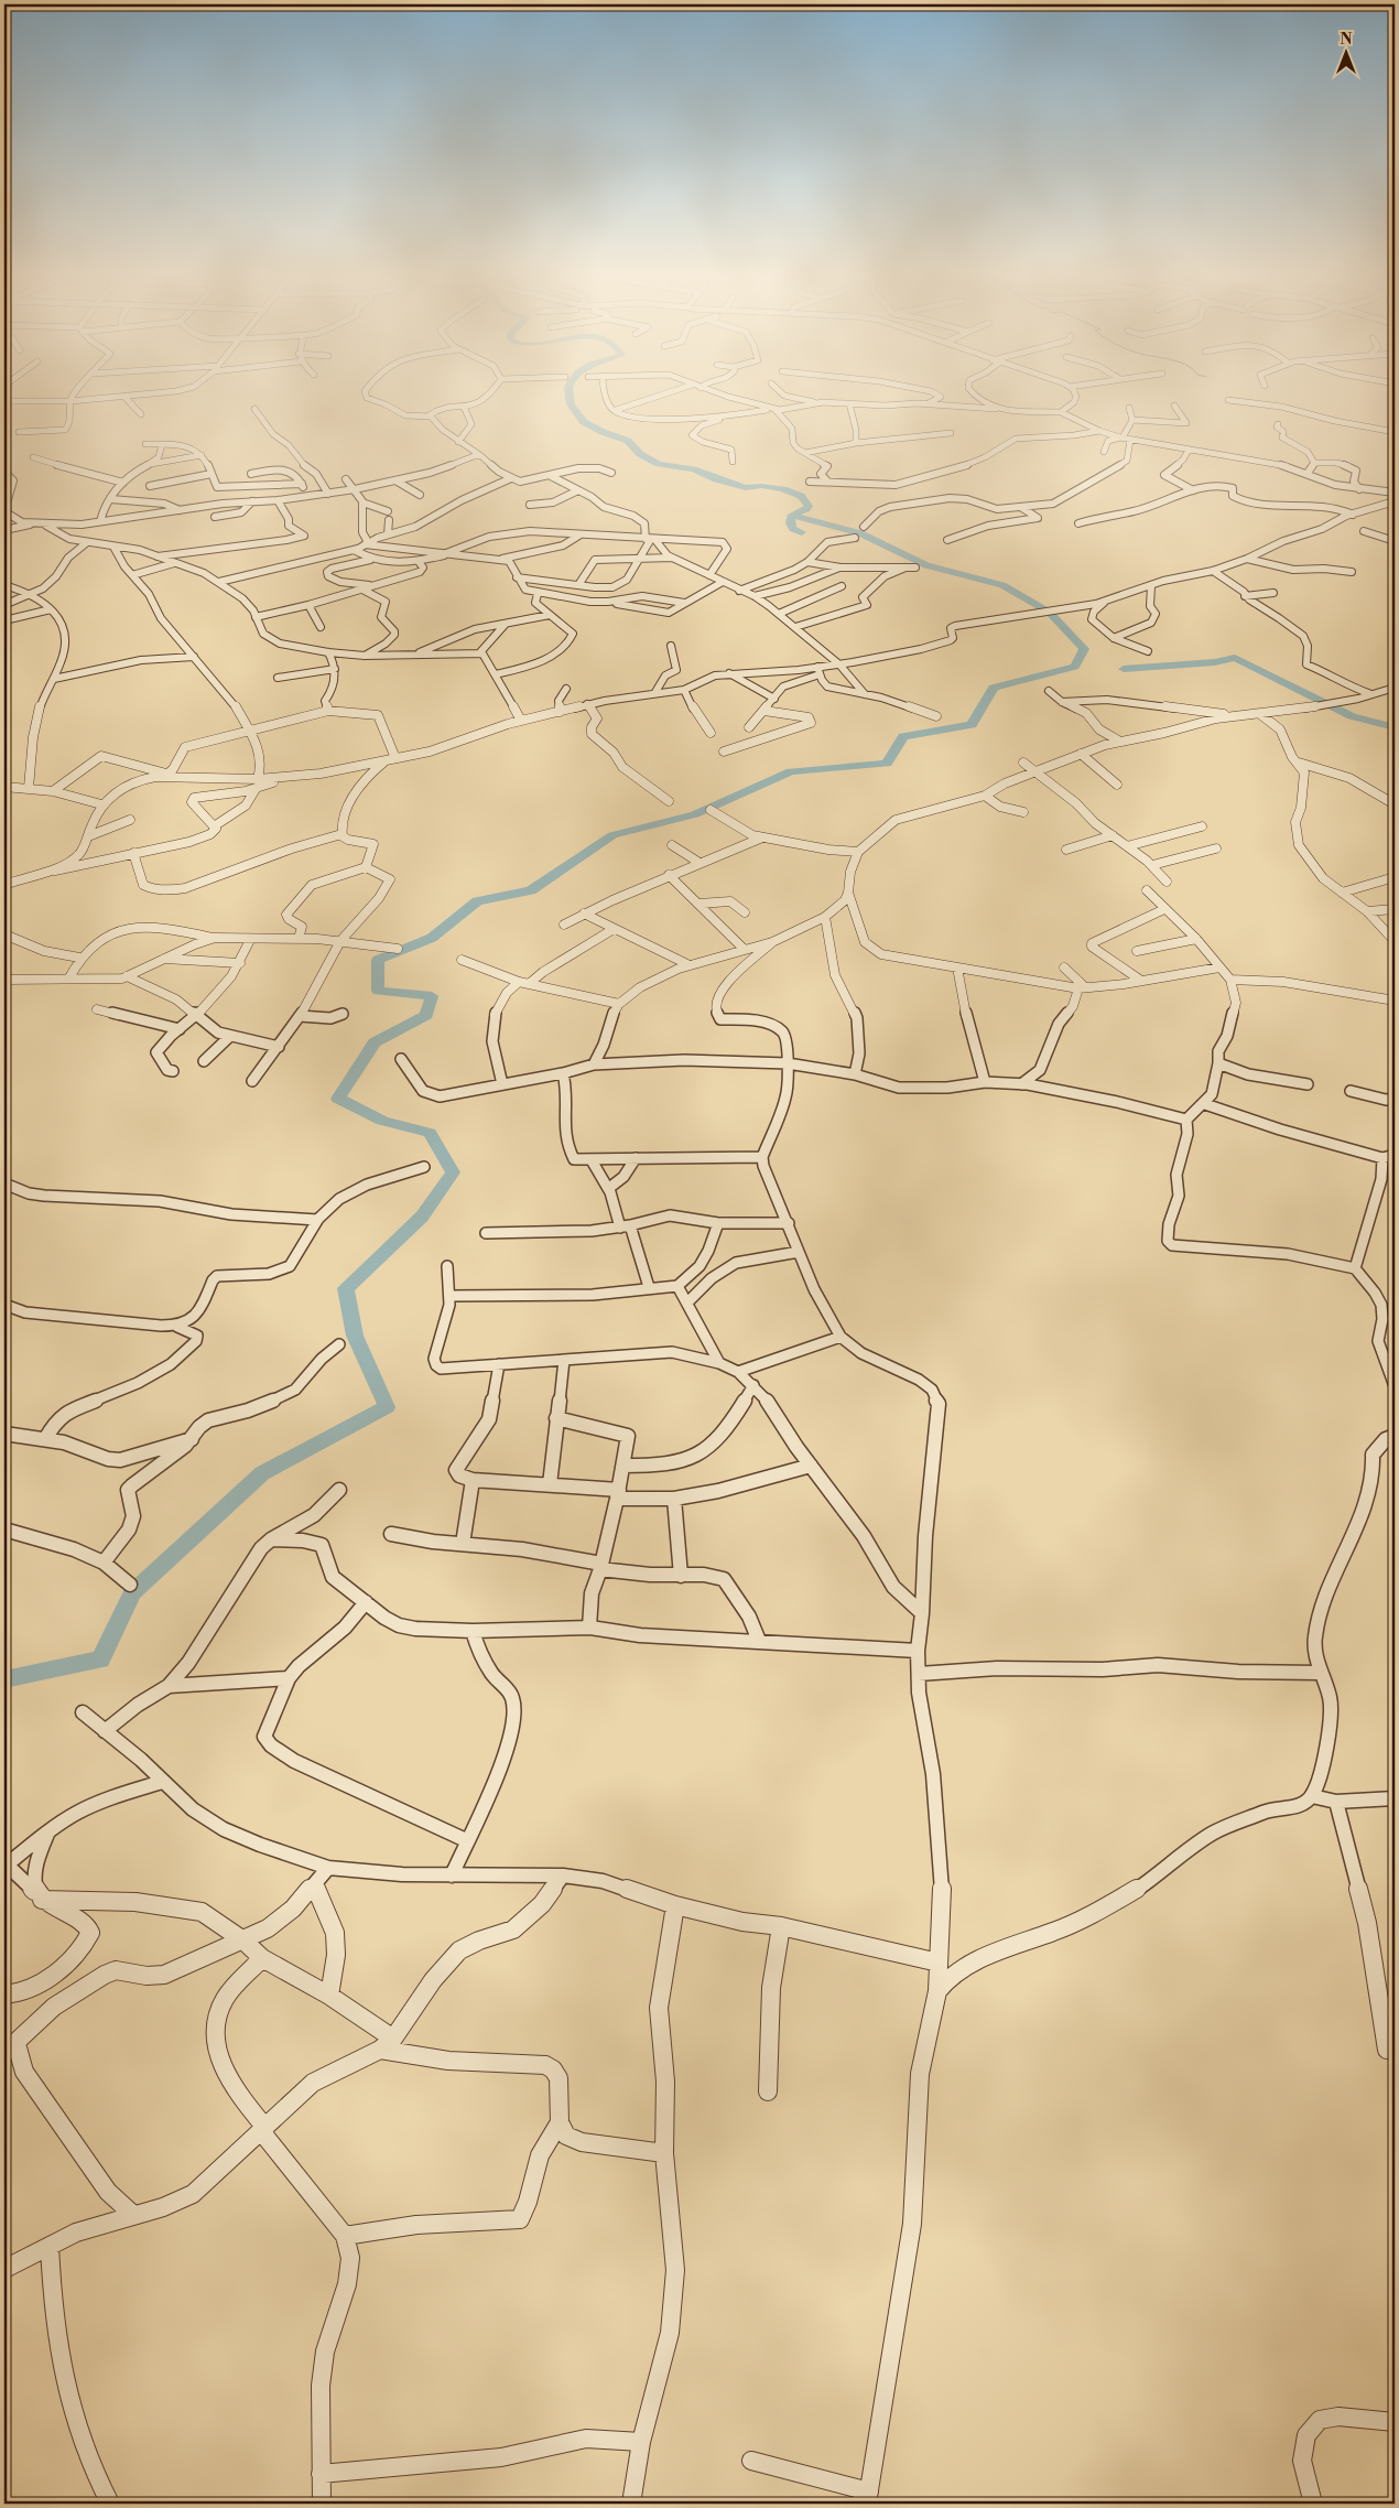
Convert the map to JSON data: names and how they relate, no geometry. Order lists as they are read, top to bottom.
{
  "north": "top"
}
